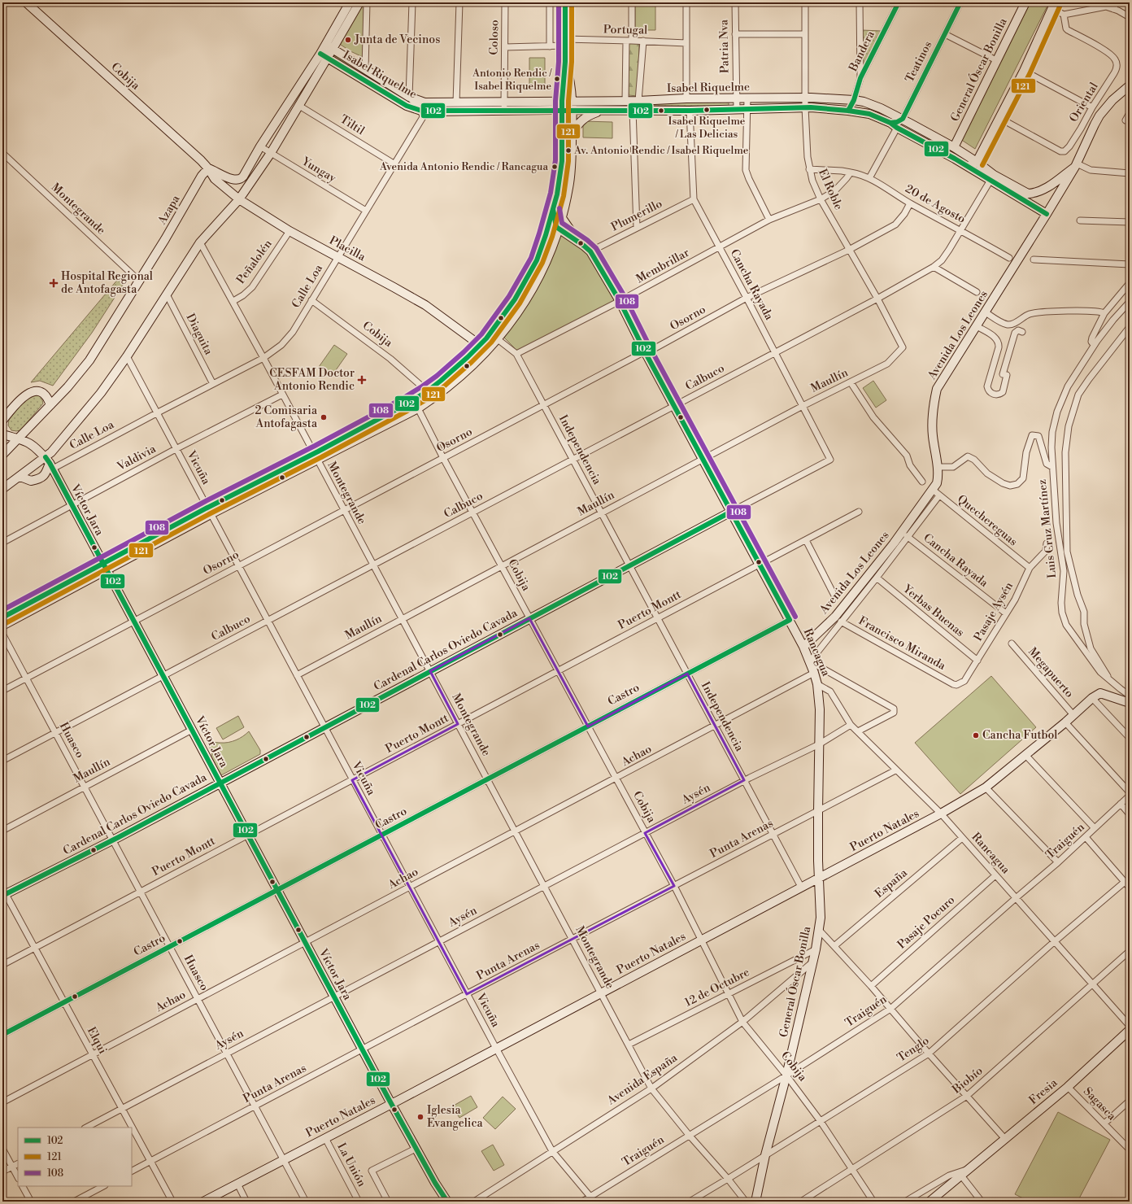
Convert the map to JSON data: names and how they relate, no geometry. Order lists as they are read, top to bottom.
{
  "streets": {
    "street": [
      "Portugal",
      "Coloso",
      "Patria Nva",
      "Bandera",
      "Teatinos",
      "General Óscar Bonilla",
      "Isabel Riquelme",
      "Cobija",
      "Oriental",
      "Tiltil",
      "Yungay",
      "El Roble",
      "20 de Agosto",
      "Montegrande",
      "Azapa",
      "Plumerillo",
      "Placilla",
      "Peñalolén",
      "Membrillar",
      "Cancha Rayada",
      "Calle Loa",
      "Osorno",
      "Diaguita",
      "Avenida Los Leones",
      "Calbuco",
      "Maullín",
      "Independencia",
      "Valdivia",
      "Vicuña",
      "Víctor Jara",
      "Quechereguas",
      "Luis Cruz Martínez",
      "Puerto Montt",
      "Yerbas Buenas",
      "Pasaje Aysén",
      "Francisco Miranda",
      "Cardenal Carlos Oviedo Cavada",
      "Rancagua",
      "Megapuerto",
      "Castro",
      "Huasco",
      "Achao",
      "Aysén",
      "Puerto Natales",
      "Punta Arenas",
      "Traiguén",
      "España",
      "Pasaje Pocuro",
      "12 de Octubre",
      "Elqui",
      "Tenglo",
      "Avenida España",
      "Biobío",
      "Fresia",
      "Sagasca",
      "La Unión"
    ]
  },
  "crossings": [
    ["Portugal", "Coloso"],
    ["Coloso", "Isabel Riquelme"],
    ["Patria Nva", "Isabel Riquelme"],
    ["Bandera", "Isabel Riquelme"],
    ["Teatinos", "Isabel Riquelme"],
    ["General Óscar Bonilla", "Isabel Riquelme"],
    ["General Óscar Bonilla", "Cobija"],
    ["General Óscar Bonilla", "Rancagua"],
    ["General Óscar Bonilla", "Aysén"],
    ["General Óscar Bonilla", "Puerto Natales"],
    ["General Óscar Bonilla", "Punta Arenas"],
    ["General Óscar Bonilla", "Traiguén"],
    ["General Óscar Bonilla", "12 de Octubre"],
    ["General Óscar Bonilla", "Tenglo"],
    ["General Óscar Bonilla", "Avenida España"],
    ["Isabel Riquelme", "El Roble"],
    ["Isabel Riquelme", "Cancha Rayada"],
    ["Isabel Riquelme", "Calle Loa"],
    ["Isabel Riquelme", "Avenida Los Leones"],
    ["Isabel Riquelme", "Calbuco"],
    ["Cobija", "Azapa"],
    ["Cobija", "Placilla"],
    ["Cobija", "Calle Loa"],
    ["Cobija", "Osorno"],
    ["Cobija", "Calbuco"],
    ["Cobija", "Maullín"],
    ["Cobija", "Puerto Montt"],
    ["Cobija", "Cardenal Carlos Oviedo Cavada"],
    ["Cobija", "Castro"],
    ["Cobija", "Achao"],
    ["Cobija", "Aysén"],
    ["Cobija", "Puerto Natales"],
    ["Cobija", "Punta Arenas"],
    ["Cobija", "Traiguén"],
    ["Cobija", "12 de Octubre"],
    ["Cobija", "Tenglo"],
    ["Cobija", "Avenida España"],
    ["Cobija", "Biobío"],
    ["Tiltil", "Calle Loa"],
    ["Yungay", "Calle Loa"],
    ["El Roble", "20 de Agosto"],
    ["El Roble", "Membrillar"],
    ["El Roble", "Osorno"],
    ["El Roble", "Calbuco"],
    ["El Roble", "Maullín"],
    ["20 de Agosto", "Osorno"],
    ["20 de Agosto", "Calbuco"],
    ["Montegrande", "Azapa"],
    ["Montegrande", "Peñalolén"],
    ["Montegrande", "Calle Loa"],
    ["Montegrande", "Osorno"],
    ["Montegrande", "Calbuco"],
    ["Montegrande", "Maullín"],
    ["Montegrande", "Valdivia"],
    ["Montegrande", "Puerto Montt"],
    ["Montegrande", "Cardenal Carlos Oviedo Cavada"],
    ["Montegrande", "Castro"],
    ["Montegrande", "Achao"],
    ["Montegrande", "Aysén"],
    ["Montegrande", "Puerto Natales"],
    ["Montegrande", "Punta Arenas"],
    ["Montegrande", "Traiguén"],
    ["Montegrande", "12 de Octubre"],
    ["Montegrande", "Tenglo"],
    ["Montegrande", "Avenida España"],
    ["Azapa", "Placilla"],
    ["Azapa", "Víctor Jara"],
    ["Plumerillo", "Cancha Rayada"],
    ["Plumerillo", "Rancagua"],
    ["Placilla", "Peñalolén"],
    ["Placilla", "Calle Loa"],
    ["Membrillar", "Cancha Rayada"],
    ["Membrillar", "Independencia"],
    ["Membrillar", "Rancagua"],
    ["Cancha Rayada", "Osorno"],
    ["Cancha Rayada", "Avenida Los Leones"],
    ["Cancha Rayada", "Calbuco"],
    ["Cancha Rayada", "Maullín"],
    ["Cancha Rayada", "Pasaje Aysén"],
    ["Cancha Rayada", "Cardenal Carlos Oviedo Cavada"],
    ["Calle Loa", "Diaguita"],
    ["Calle Loa", "Vicuña"],
    ["Calle Loa", "Víctor Jara"],
    ["Osorno", "Independencia"],
    ["Osorno", "Vicuña"],
    ["Osorno", "Víctor Jara"],
    ["Osorno", "Rancagua"],
    ["Osorno", "Huasco"],
    ["Avenida Los Leones", "Quechereguas"],
    ["Avenida Los Leones", "Yerbas Buenas"],
    ["Avenida Los Leones", "Francisco Miranda"],
    ["Avenida Los Leones", "Rancagua"],
    ["Calbuco", "Independencia"],
    ["Calbuco", "Vicuña"],
    ["Calbuco", "Víctor Jara"],
    ["Calbuco", "Rancagua"],
    ["Calbuco", "Huasco"],
    ["Maullín", "Independencia"],
    ["Maullín", "Vicuña"],
    ["Maullín", "Víctor Jara"],
    ["Maullín", "Rancagua"],
    ["Maullín", "Huasco"],
    ["Independencia", "Puerto Montt"],
    ["Independencia", "Cardenal Carlos Oviedo Cavada"],
    ["Independencia", "Castro"],
    ["Independencia", "Achao"],
    ["Independencia", "Aysén"],
    ["Independencia", "Puerto Natales"],
    ["Independencia", "Punta Arenas"],
    ["Valdivia", "Vicuña"],
    ["Valdivia", "Víctor Jara"],
    ["Vicuña", "Puerto Montt"],
    ["Vicuña", "Cardenal Carlos Oviedo Cavada"],
    ["Vicuña", "Castro"],
    ["Vicuña", "Achao"],
    ["Vicuña", "Aysén"],
    ["Vicuña", "Puerto Natales"],
    ["Vicuña", "Punta Arenas"],
    ["Vicuña", "Traiguén"],
    ["Vicuña", "Avenida España"],
    ["Víctor Jara", "Puerto Montt"],
    ["Víctor Jara", "Cardenal Carlos Oviedo Cavada"],
    ["Víctor Jara", "Castro"],
    ["Víctor Jara", "Achao"],
    ["Víctor Jara", "Aysén"],
    ["Víctor Jara", "Puerto Natales"],
    ["Víctor Jara", "Punta Arenas"],
    ["Quechereguas", "Pasaje Aysén"],
    ["Puerto Montt", "Rancagua"],
    ["Puerto Montt", "Huasco"],
    ["Puerto Montt", "Elqui"],
    ["Yerbas Buenas", "Pasaje Aysén"],
    ["Pasaje Aysén", "Francisco Miranda"],
    ["Cardenal Carlos Oviedo Cavada", "Rancagua"],
    ["Cardenal Carlos Oviedo Cavada", "Huasco"],
    ["Cardenal Carlos Oviedo Cavada", "Elqui"],
    ["Rancagua", "Castro"],
    ["Rancagua", "Achao"],
    ["Rancagua", "Aysén"],
    ["Rancagua", "Puerto Natales"],
    ["Rancagua", "Punta Arenas"],
    ["Rancagua", "Traiguén"],
    ["Rancagua", "España"],
    ["Rancagua", "Pasaje Pocuro"],
    ["Rancagua", "Tenglo"],
    ["Rancagua", "Biobío"],
    ["Megapuerto", "Puerto Natales"],
    ["Castro", "Huasco"],
    ["Castro", "Elqui"],
    ["Huasco", "Achao"],
    ["Huasco", "Aysén"],
    ["Huasco", "Puerto Natales"],
    ["Huasco", "Punta Arenas"],
    ["Achao", "Elqui"],
    ["Aysén", "Elqui"],
    ["Puerto Natales", "La Unión"],
    ["Punta Arenas", "Elqui"],
    ["Fresia", "Sagasca"]
  ],
  "places": {
    "other": [
      "Junta de Vecinos",
      "Antonio Rendic / Isabel Riquelme",
      "Isabel Riquelme / Las Delicias",
      "Av. Antonio Rendic / Isabel Riquelme",
      "Avenida Antonio Rendic / Rancagua",
      "2 Comisaria Antofagasta",
      "Cancha Futbol",
      "Iglesia Evangelica"
    ],
    "health": ["Hospital Regional de Antofagasta", "CESFAM Doctor Antonio Rendic"]
  },
  "lines": ["transit line 102", "transit line 121", "transit line 108"],
  "legend": ["102", "121", "108"]
}
